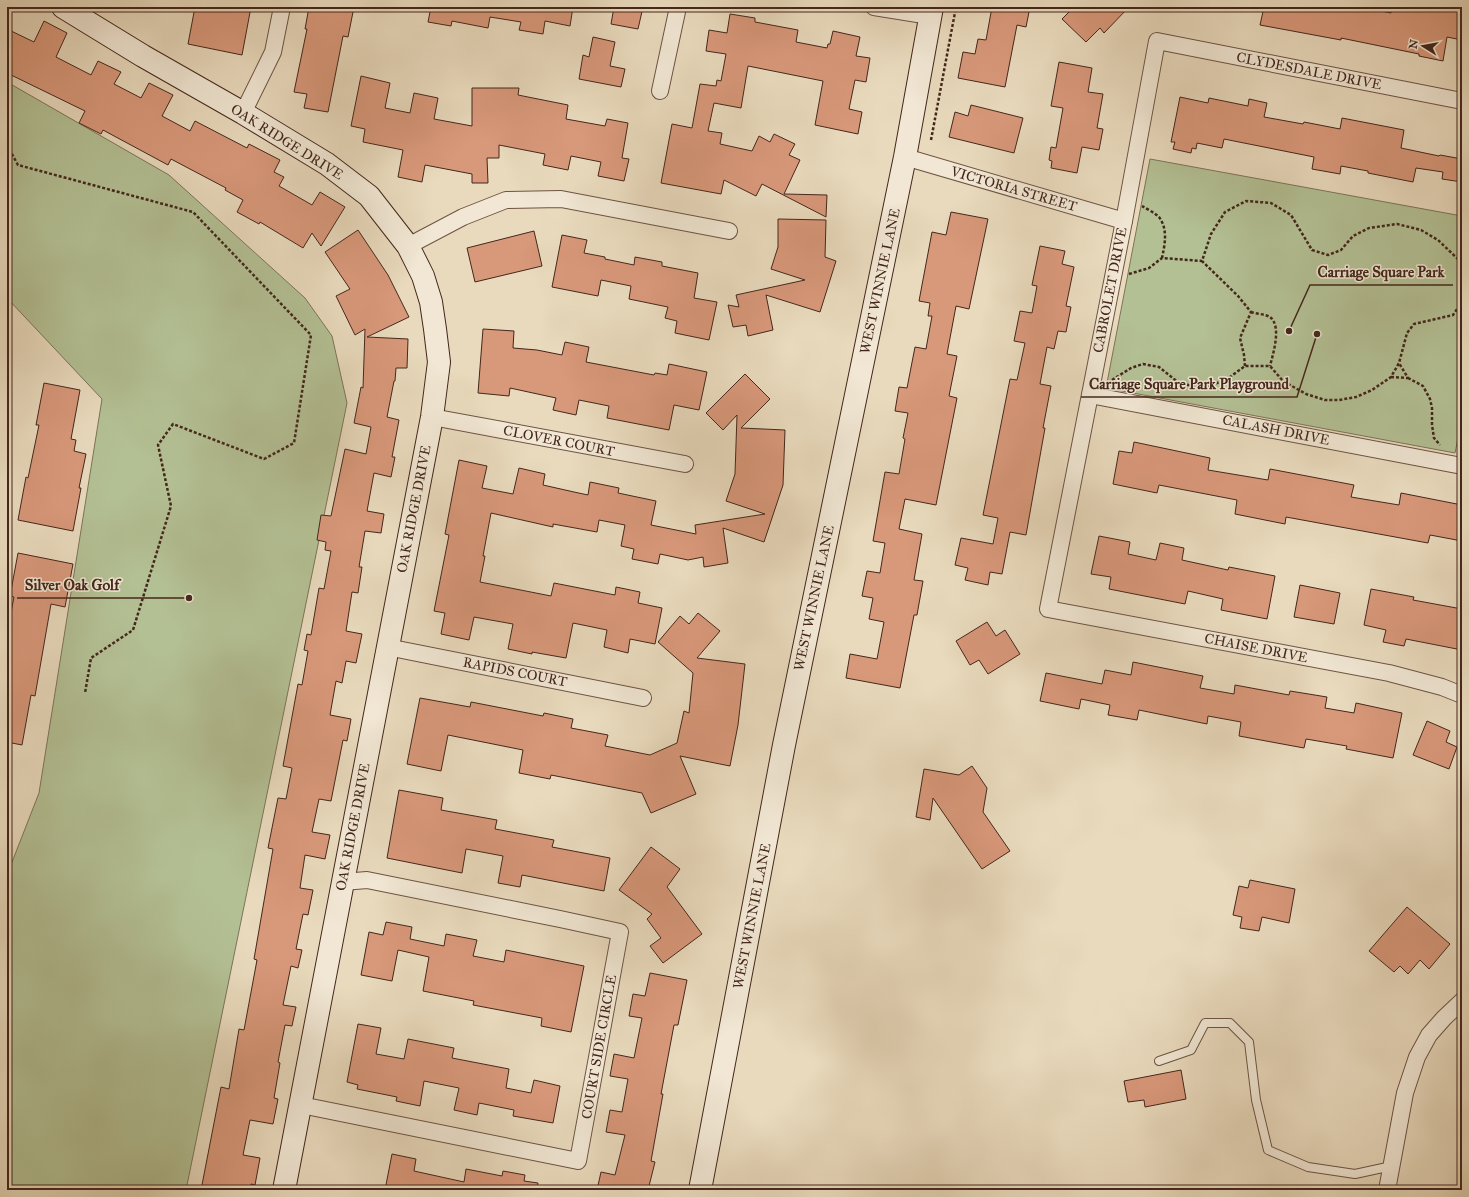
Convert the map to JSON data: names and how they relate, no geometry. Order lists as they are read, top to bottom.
{
  "streets": {
    "street": [
      "CLYDESDALE DRIVE",
      "OAK RIDGE DRIVE",
      "VICTORIA STREET",
      "WEST WINNIE LANE",
      "CABROLET DRIVE",
      "CALASH DRIVE",
      "CLOVER COURT",
      "CHAISE DRIVE",
      "RAPIDS COURT",
      "COURT SIDE CIRCLE"
    ]
  },
  "crossings": [
    ["CLYDESDALE DRIVE", "CABROLET DRIVE"],
    ["OAK RIDGE DRIVE", "CLOVER COURT"],
    ["OAK RIDGE DRIVE", "RAPIDS COURT"],
    ["OAK RIDGE DRIVE", "COURT SIDE CIRCLE"],
    ["VICTORIA STREET", "WEST WINNIE LANE"],
    ["VICTORIA STREET", "CABROLET DRIVE"],
    ["CABROLET DRIVE", "CALASH DRIVE"],
    ["CABROLET DRIVE", "CHAISE DRIVE"]
  ],
  "places": ["Carriage Square Park", "Carriage Square Park Playground", "Silver Oak Golf"],
  "north": "left"
}
